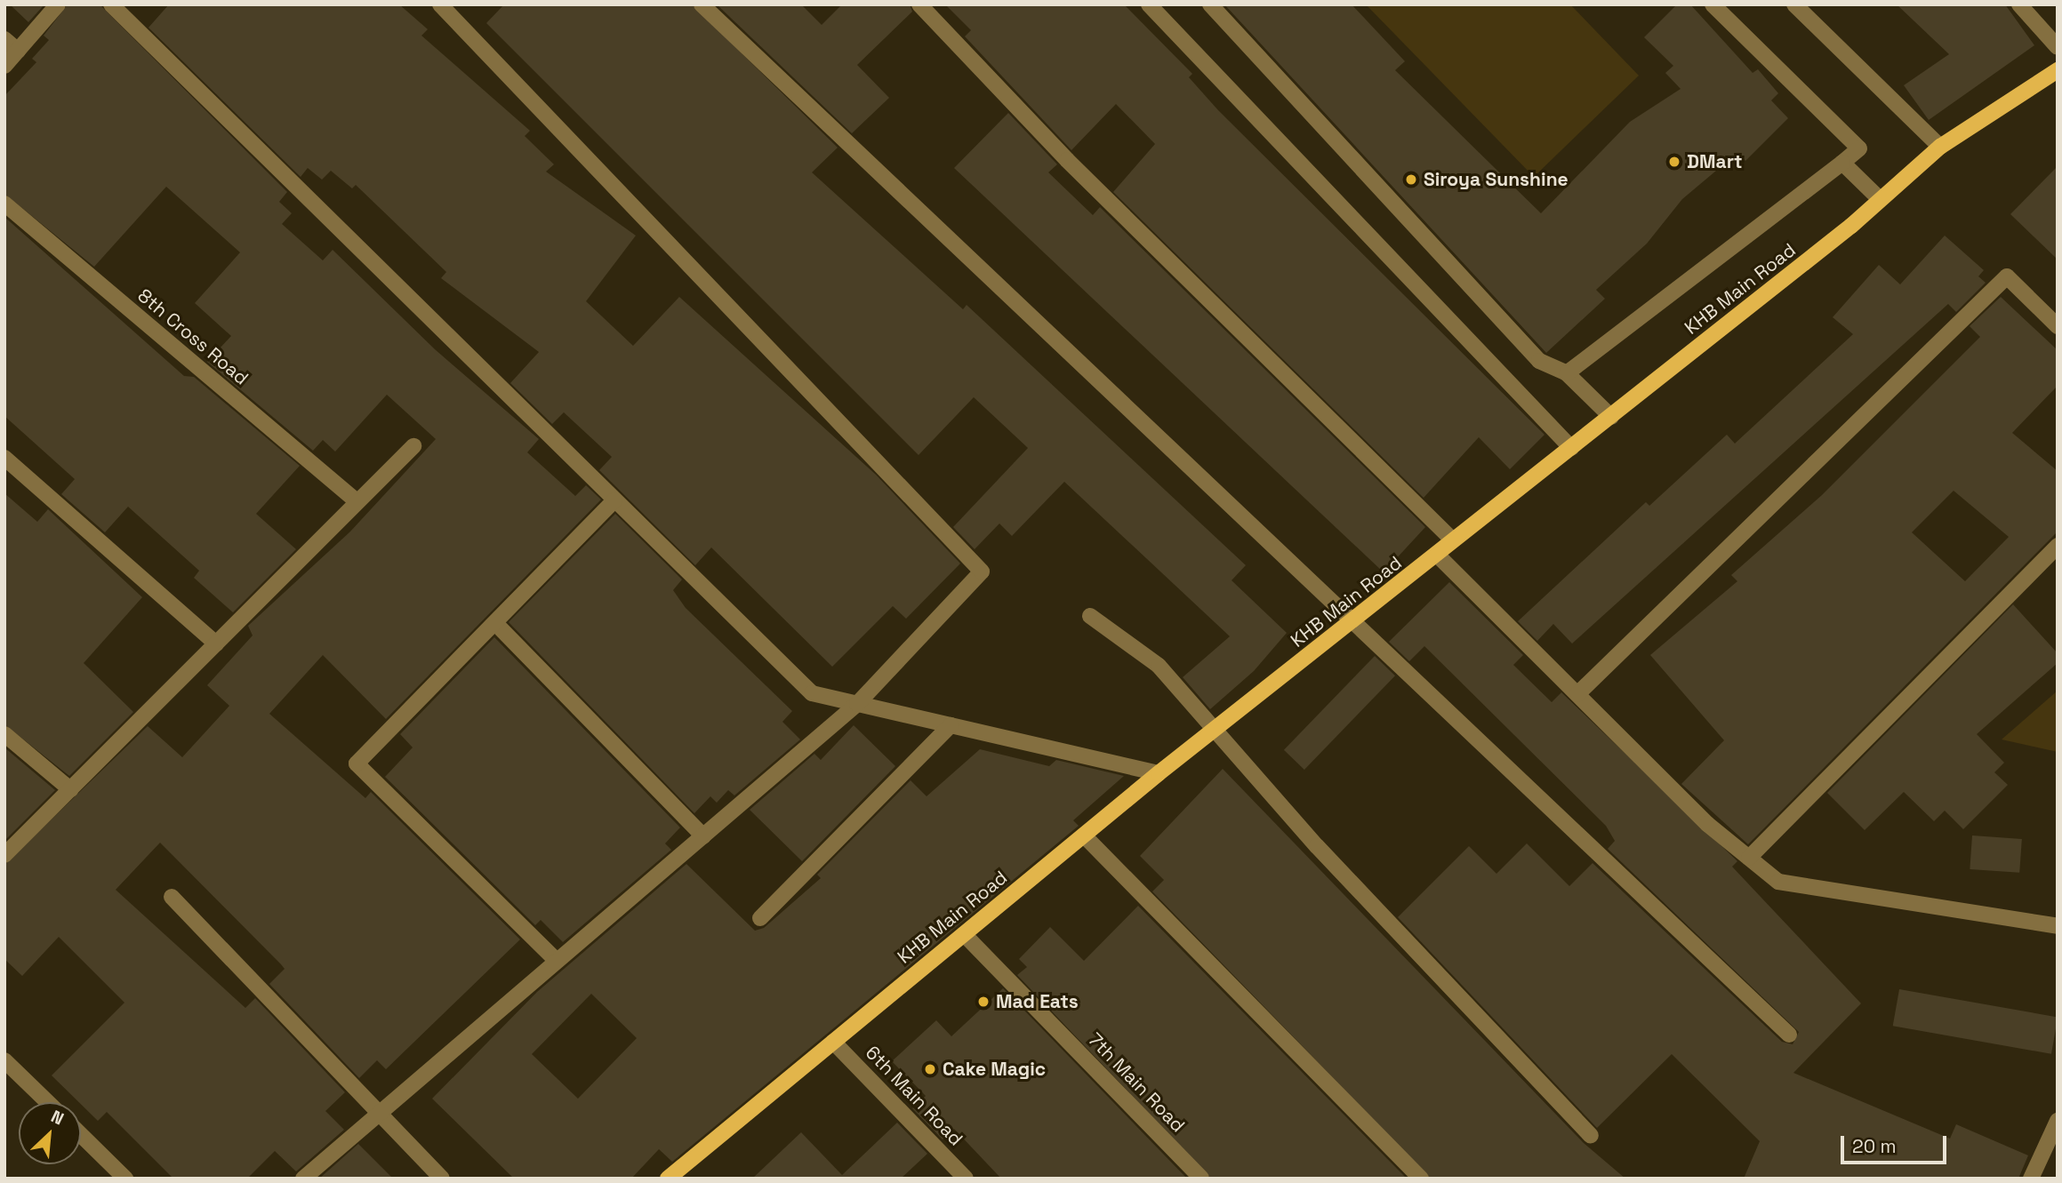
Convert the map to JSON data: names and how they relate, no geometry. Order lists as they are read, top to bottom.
{
  "streets": {
    "main road": ["KHB Main Road"],
    "street": ["8th Cross Road", "7th Main Road", "6th Main Road"]
  },
  "crossings": [
    ["KHB Main Road", "7th Main Road"],
    ["KHB Main Road", "6th Main Road"]
  ],
  "places": [
    "DMart",
    "Siroya Sunshine",
    "Mad Eats",
    "Cake Magic"
  ],
  "scale_bar": "20 m",
  "north": "top right"
}
